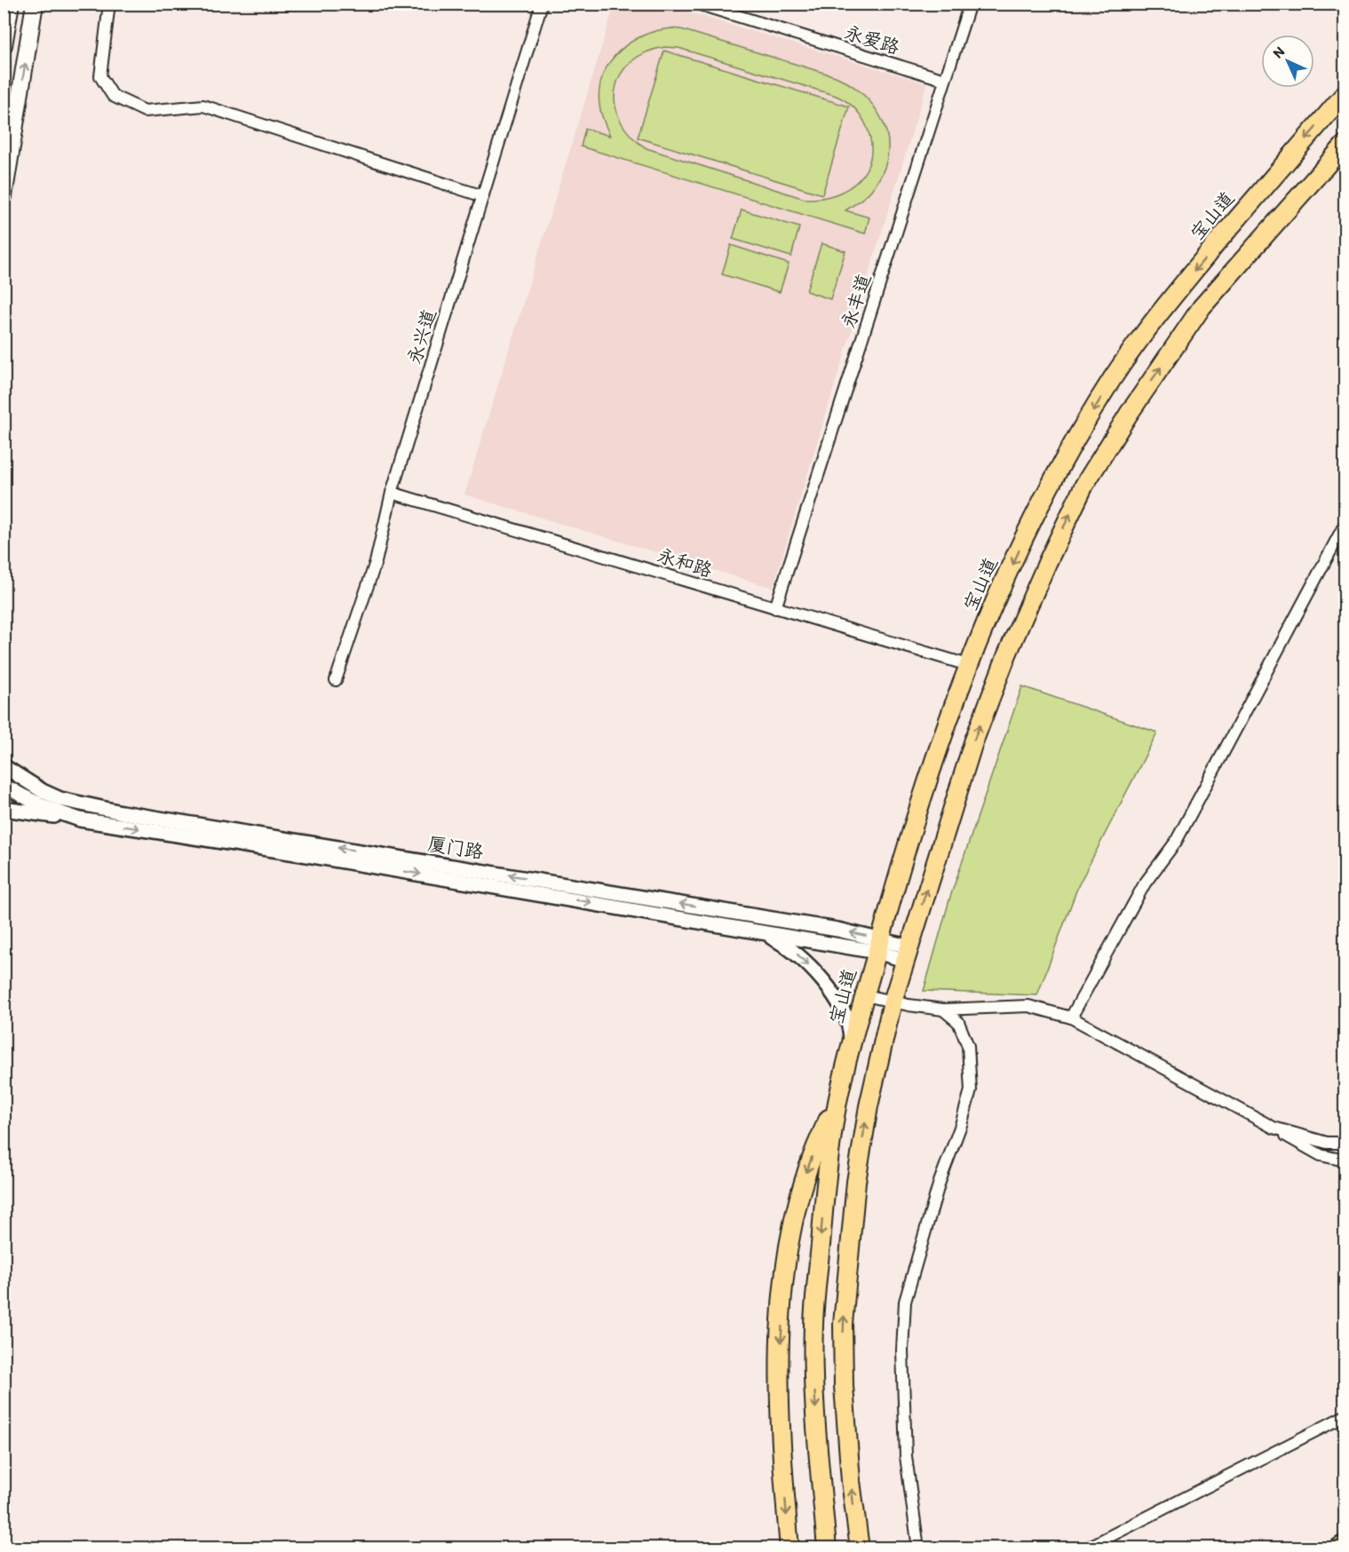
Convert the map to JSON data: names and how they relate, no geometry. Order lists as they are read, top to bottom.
{
  "streets": {
    "main road": ["宝山道"],
    "street": [
      "永爱路",
      "永丰道",
      "永兴道",
      "永和路",
      "厦门路"
    ]
  },
  "crossings": [
    ["永爱路", "永丰道"],
    ["宝山道", "永和路"],
    ["宝山道", "厦门路"],
    ["永丰道", "永和路"],
    ["永兴道", "永和路"]
  ],
  "north": "top left"
}
